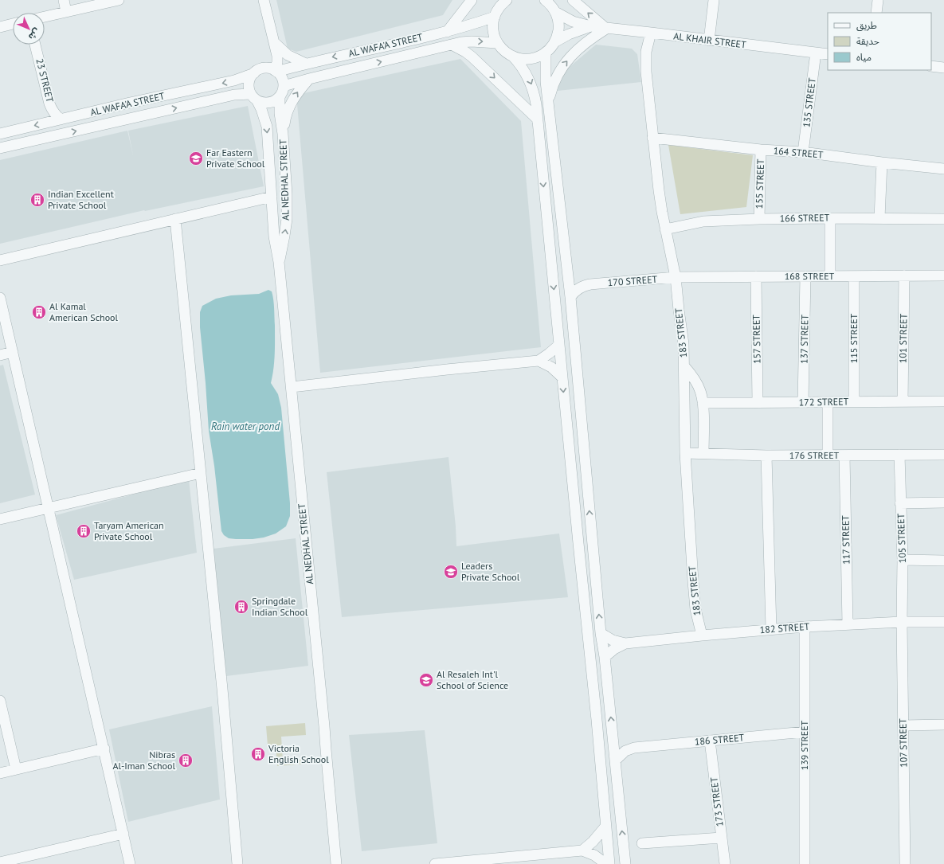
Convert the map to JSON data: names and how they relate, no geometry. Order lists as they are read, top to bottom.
{
  "streets": {
    "street": [
      "AL KHAIR STREET",
      "AL WAFA'A STREET",
      "23 STREET",
      "135 STREET",
      "164 STREET",
      "AL NEDHAL STREET",
      "155 STREET",
      "166 STREET",
      "168 STREET",
      "170 STREET",
      "183 STREET",
      "115 STREET",
      "101 STREET",
      "157 STREET",
      "137 STREET",
      "172 STREET",
      "176 STREET",
      "105 STREET",
      "117 STREET",
      "182 STREET",
      "186 STREET",
      "107 STREET",
      "139 STREET",
      "173 STREET"
    ]
  },
  "crossings": [
    ["AL KHAIR STREET", "135 STREET"],
    ["AL KHAIR STREET", "183 STREET"],
    ["AL WAFA'A STREET", "23 STREET"],
    ["AL WAFA'A STREET", "AL NEDHAL STREET"],
    ["135 STREET", "164 STREET"],
    ["164 STREET", "155 STREET"],
    ["164 STREET", "183 STREET"],
    ["155 STREET", "166 STREET"],
    ["166 STREET", "183 STREET"],
    ["168 STREET", "170 STREET"],
    ["168 STREET", "183 STREET"],
    ["168 STREET", "115 STREET"],
    ["168 STREET", "101 STREET"],
    ["168 STREET", "157 STREET"],
    ["168 STREET", "137 STREET"],
    ["170 STREET", "183 STREET"],
    ["183 STREET", "176 STREET"],
    ["183 STREET", "182 STREET"],
    ["115 STREET", "172 STREET"],
    ["101 STREET", "172 STREET"],
    ["157 STREET", "172 STREET"],
    ["137 STREET", "172 STREET"],
    ["176 STREET", "105 STREET"],
    ["176 STREET", "117 STREET"],
    ["105 STREET", "182 STREET"],
    ["105 STREET", "107 STREET"],
    ["117 STREET", "182 STREET"],
    ["182 STREET", "107 STREET"],
    ["182 STREET", "139 STREET"],
    ["186 STREET", "139 STREET"],
    ["186 STREET", "173 STREET"]
  ],
  "water": ["Rain water pond"],
  "places": {
    "school or university": ["Far Eastern Private School", "Leaders Private School", "Al Resaleh Int'l School of Science"],
    "building": [
      "Indian Excellent Private School",
      "Al Kamal American School",
      "Taryam American Private School",
      "Springdale Indian School",
      "Victoria English School",
      "Nibras Al-Iman School"
    ]
  },
  "legend": ["طريق", "حديقة", "مياه"],
  "north": "bottom right"
}
